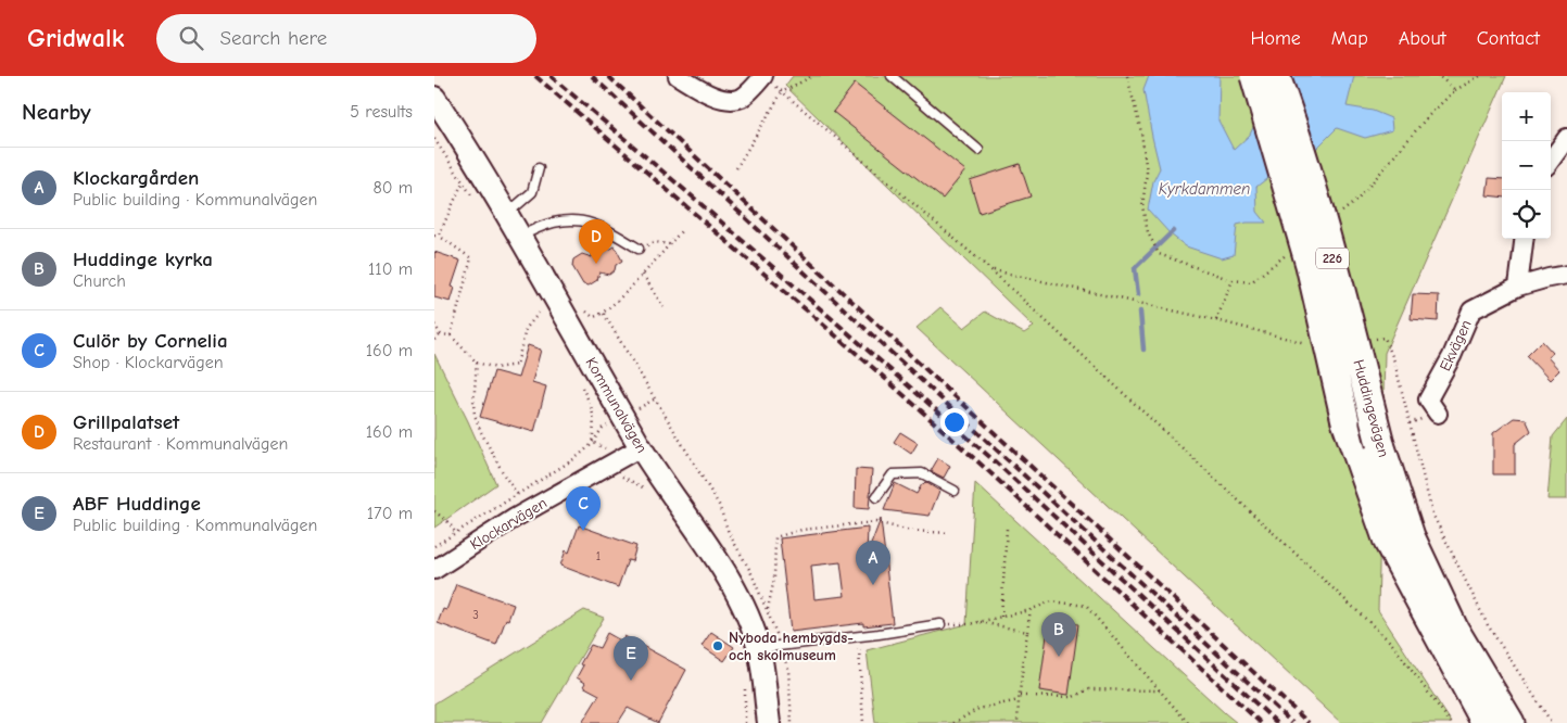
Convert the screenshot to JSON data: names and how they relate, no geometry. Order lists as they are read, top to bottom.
{
  "streets": {
    "main road": ["226", "Huddingevägen"],
    "street": ["Ekvägen", "Kommunalvägen", "Klockarvägen"]
  },
  "crossings": [
    ["Kommunalvägen", "Klockarvägen"]
  ],
  "water": ["Kyrkdammen"],
  "places": ["Nyboda hembygds- och skolmuseum"],
  "house_numbers": ["1", "3"],
  "page": {
    "header": "Gridwalk",
    "search": "Search here",
    "nav": [
      "Home",
      "Map",
      "About",
      "Contact"
    ],
    "heading": ["Nearby", "5 results"],
    "map_buttons": ["+", "−"],
    "list": [
      {
        "mark": "A",
        "name": "Klockargården",
        "note": "Public building · Kommunalvägen",
        "value": "80 m"
      },
      {
        "mark": "B",
        "name": "Huddinge kyrka",
        "note": "Church",
        "value": "110 m"
      },
      {
        "mark": "C",
        "name": "Culör by Cornelia",
        "note": "Shop · Klockarvägen",
        "value": "160 m"
      },
      {
        "mark": "D",
        "name": "Grillpalatset",
        "note": "Restaurant · Kommunalvägen",
        "value": "160 m"
      },
      {
        "mark": "E",
        "name": "ABF Huddinge",
        "note": "Public building · Kommunalvägen",
        "value": "170 m"
      }
    ],
    "pins": [
      "D",
      "C",
      "A",
      "B",
      "E"
    ]
  }
}
